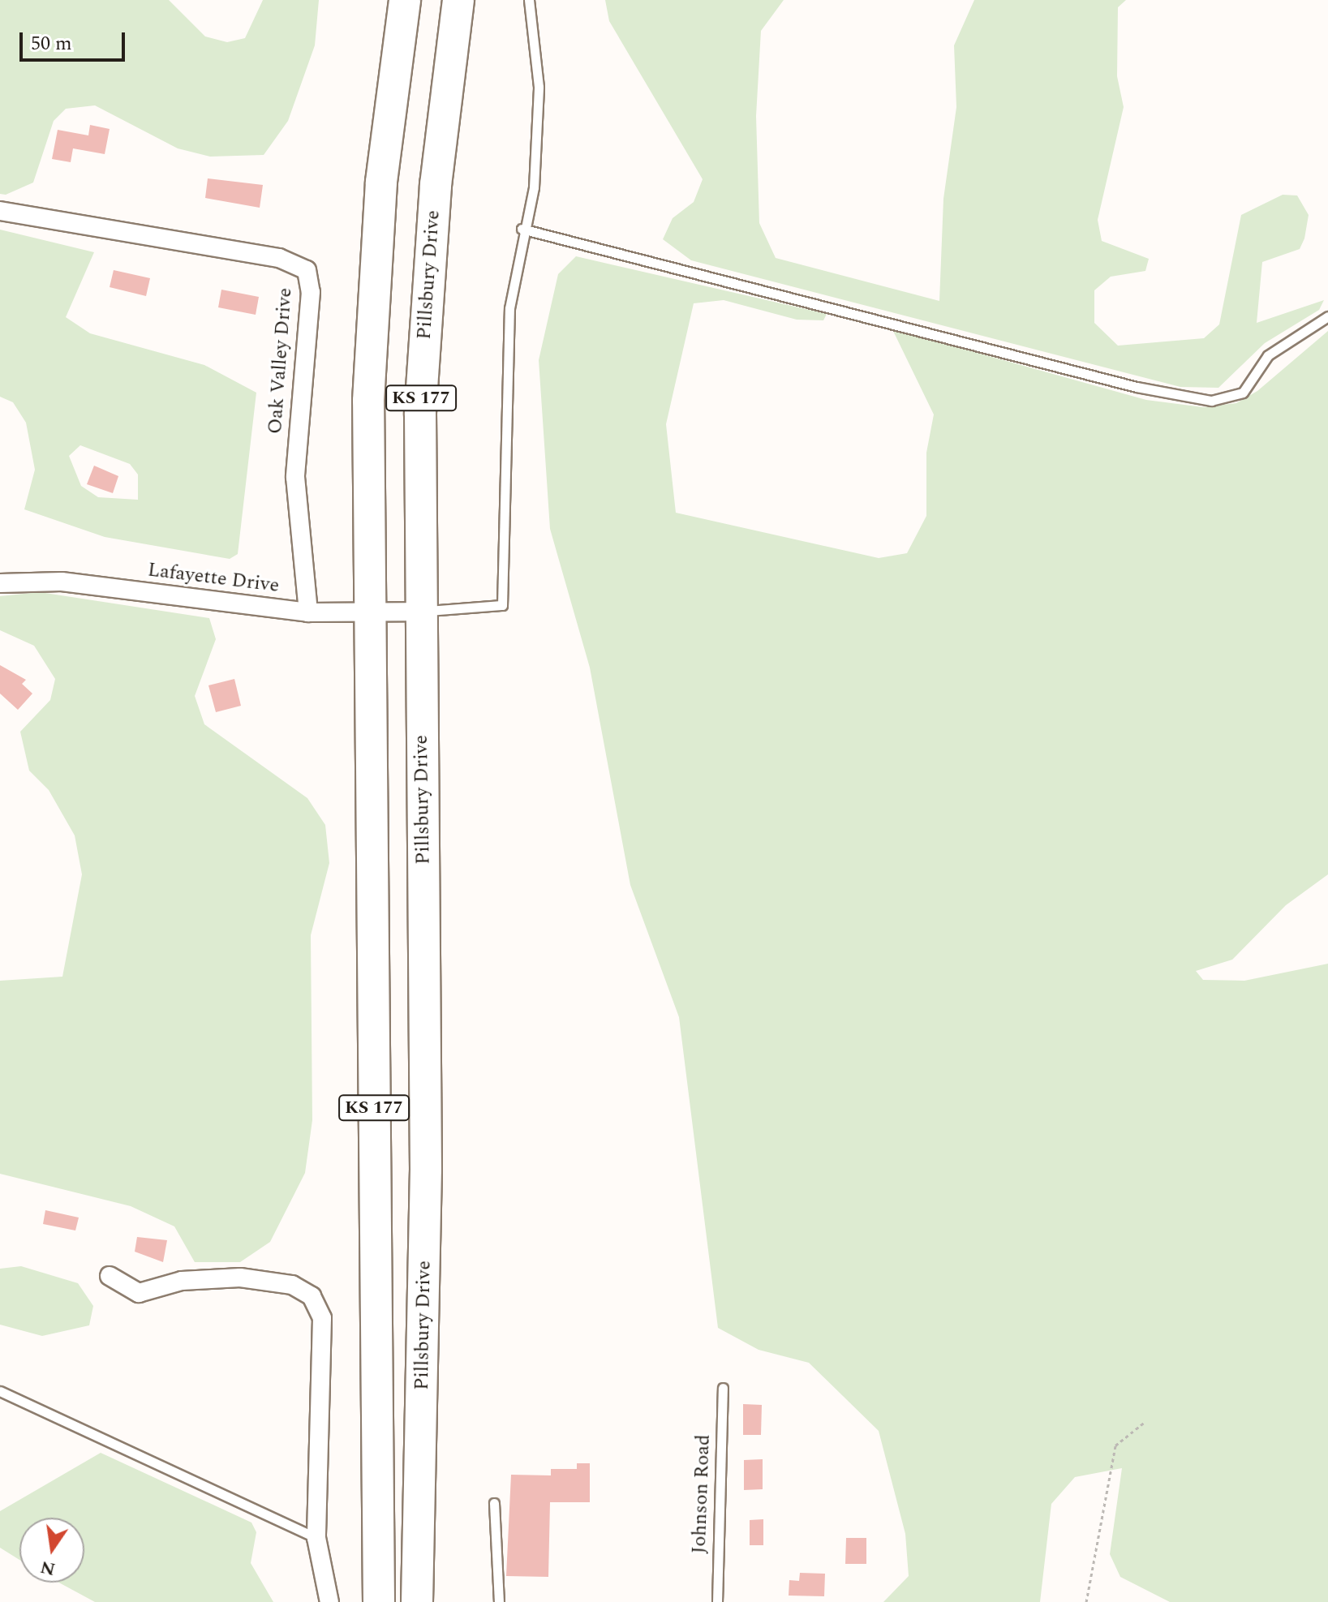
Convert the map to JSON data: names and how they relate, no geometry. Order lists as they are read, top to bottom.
{
  "streets": {
    "highway": ["Pillsbury Drive", "KS 177"],
    "street": ["Oak Valley Drive", "Lafayette Drive"],
    "lane": ["Johnson Road"]
  },
  "crossings": [
    ["Pillsbury Drive", "Lafayette Drive"],
    ["Oak Valley Drive", "Lafayette Drive"],
    ["KS 177", "Lafayette Drive"]
  ],
  "scale_bar": "50 m",
  "north": "bottom"
}
